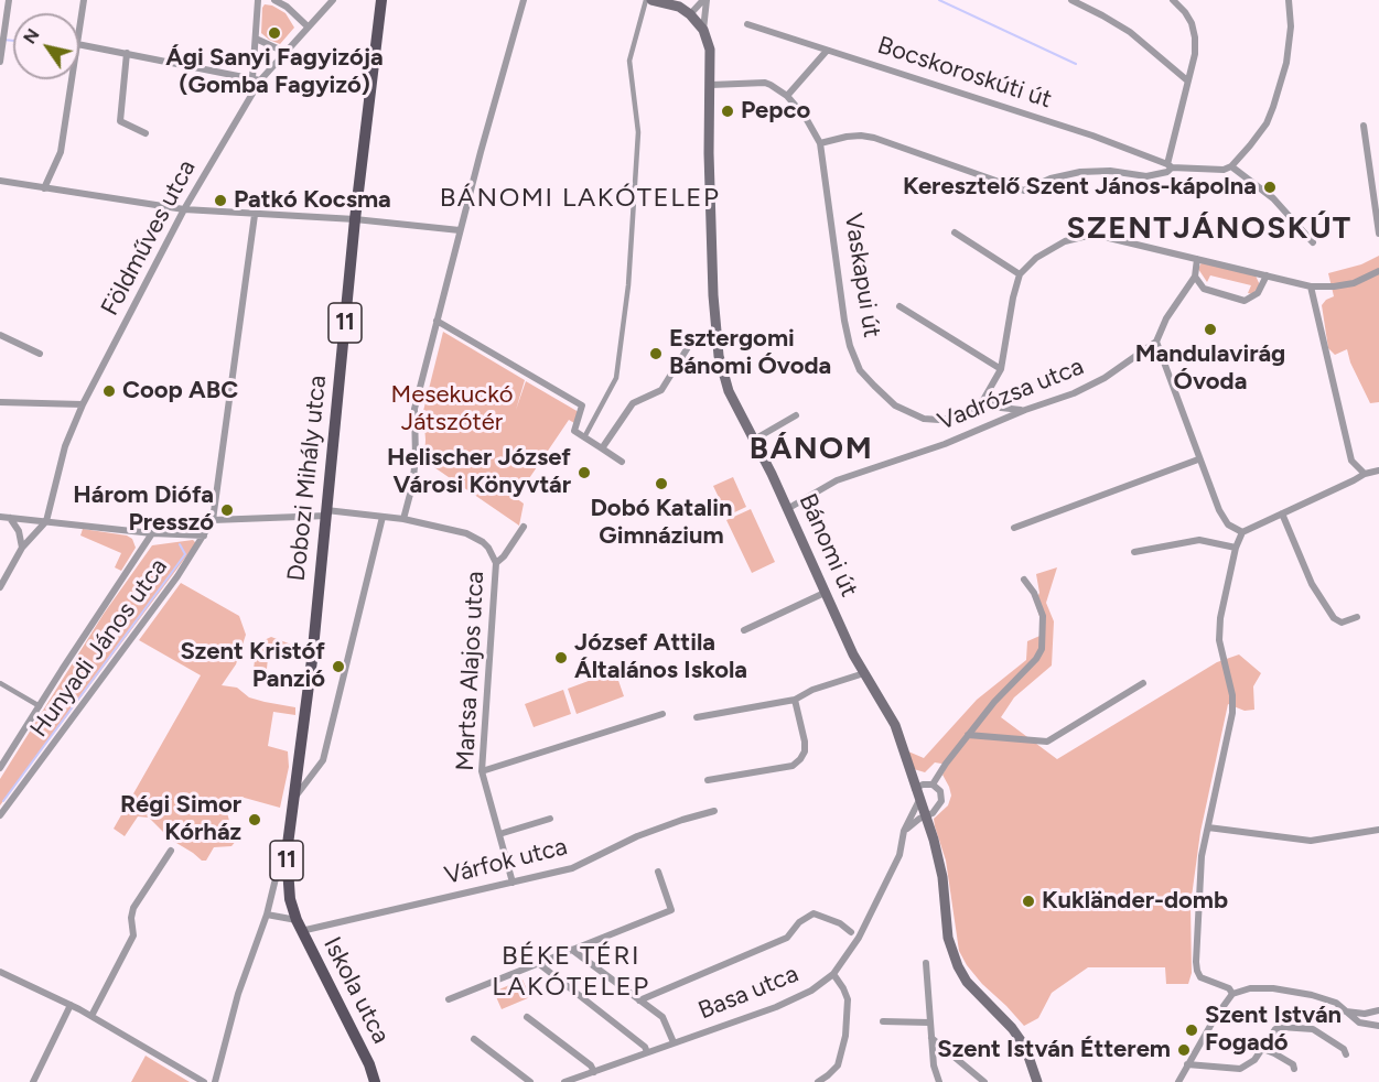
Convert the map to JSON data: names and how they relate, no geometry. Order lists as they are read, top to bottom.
{
  "streets": {
    "main road": [
      "11",
      "Dobozi Mihály utca",
      "Bánomi út",
      "Iskola utca"
    ],
    "street": [
      "Bocskoroskúti út",
      "Földműves utca",
      "Vaskapui út",
      "Vadrózsa utca",
      "Hunyadi János utca",
      "Martsa Alajos utca",
      "Várfok utca",
      "Basa utca"
    ]
  },
  "crossings": [
    ["Vaskapui út", "Bánomi út"],
    ["Vadrózsa utca", "Bánomi út"],
    ["Dobozi Mihály utca", "Martsa Alajos utca"],
    ["Dobozi Mihály utca", "Várfok utca"],
    ["Dobozi Mihály utca", "Iskola utca"],
    ["Bánomi út", "Basa utca"],
    ["Hunyadi János utca", "Martsa Alajos utca"],
    ["Martsa Alajos utca", "Várfok utca"],
    ["Várfok utca", "Iskola utca"]
  ],
  "districts": [
    "BÁNOMI LAKÓTELEP",
    "SZENTJÁNOSKÚT",
    "BÁNOM",
    "BÉKE TÉRI LAKÓTELEP"
  ],
  "parks": ["Mesekuckó Játszótér"],
  "places": [
    "Ági Sanyi Fagyizója (Gomba Fagyizó)",
    "Pepco",
    "Keresztelő Szent János-kápolna",
    "Patkó Kocsma",
    "Mandulavirág Óvoda",
    "Esztergomi Bánomi Óvoda",
    "Coop ABC",
    "Helischer József Városi Könyvtár",
    "Dobó Katalin Gimnázium",
    "Három Diófa Presszó",
    "József Attila Általános Iskola",
    "Szent Kristóf Panzió",
    "Régi Simor Kórház",
    "Kukländer-domb",
    "Szent István Fogadó",
    "Szent István Étterem"
  ],
  "north": "top left"
}
